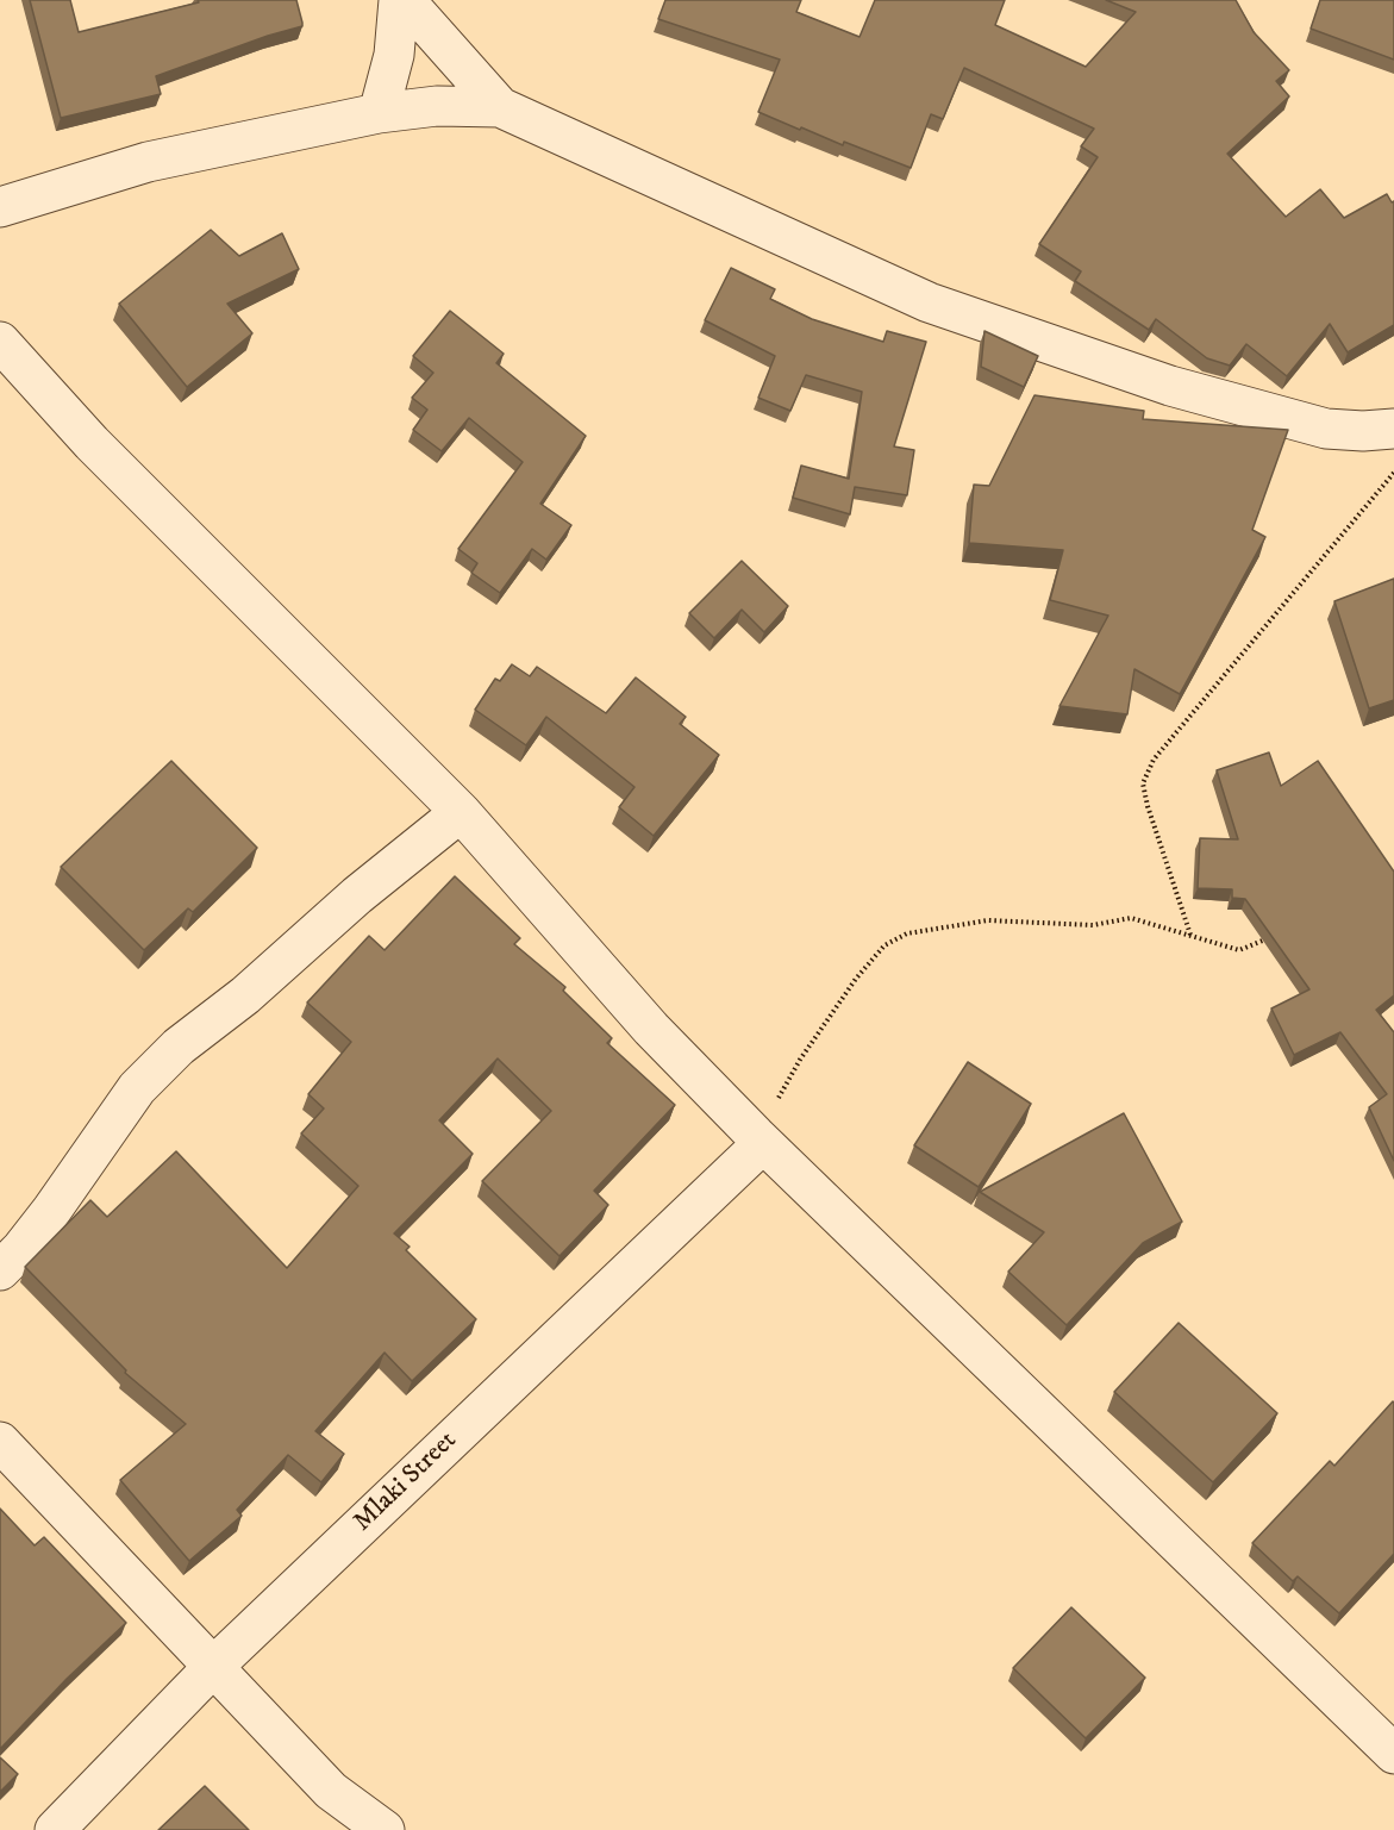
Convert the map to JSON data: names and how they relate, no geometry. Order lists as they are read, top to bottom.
{
  "streets": {
    "street": ["Mlaki Street"]
  }
}
